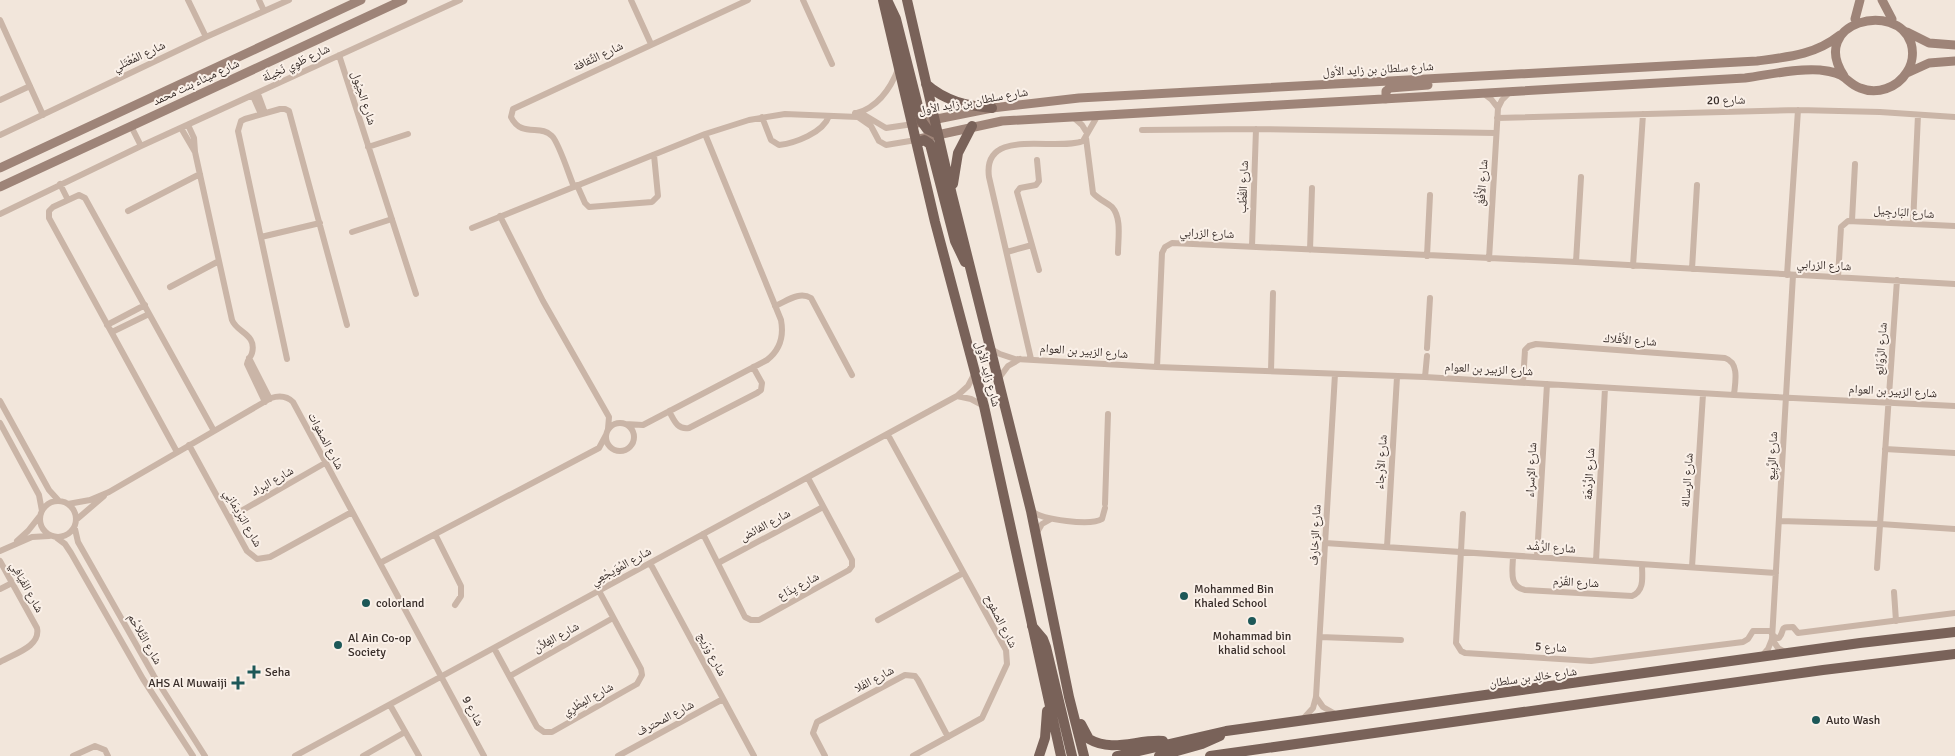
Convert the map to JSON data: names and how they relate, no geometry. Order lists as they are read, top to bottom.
{
  "streets": {
    "main road": [
      "شارع سلطان بن زايد الأول",
      "شارع ميثاء بنت محمد",
      "شارع زايد الأول",
      "شارع خالِد بن سلطان"
    ],
    "street": [
      "شارع المُعْتَلي",
      "شارع الثَّقافة",
      "شارع طَوِي نَخِيلَة",
      "شارع الحِيُول",
      "شارع 20",
      "شارع الأُفُق",
      "شارع القُطُب",
      "شارع البَارجِيل",
      "شارع الزرابي",
      "شارع الأَفْلاك",
      "شارع الرَّوَائِع",
      "شارع الزبير بن العوام",
      "شارع الصفوات",
      "شارع الرَّبِيع",
      "شارع الأرجاء",
      "شارع الإسراء",
      "شارع الرُّدْهَة",
      "شارع الرسالة",
      "شارع البراد",
      "شارع البَرْدِمَانِي",
      "شارع الفائض",
      "شارع الزخارف",
      "شارع الرُّشْد",
      "شارع المُوَيجْعِي",
      "شارع القُرْم",
      "شارع يِذَاع",
      "شارع الفَيَافِي",
      "شارع الصفوح",
      "شارع الغِلاَّن",
      "شارع التَّلاَحُم",
      "شارع 5",
      "شارع وْرَيج",
      "شارع الفَلا",
      "شارع المِطْرِي",
      "شارع 9",
      "شارع المحترف"
    ]
  },
  "crossings": [
    ["شارع طَوِي نَخِيلَة", "شارع الحِيُول"],
    ["شارع سلطان بن زايد الأول", "شارع زايد الأول"],
    ["شارع 20", "شارع الأُفُق"],
    ["شارع 20", "شارع الرَّبِيع"],
    ["شارع الأُفُق", "شارع الزرابي"],
    ["شارع القُطُب", "شارع الزرابي"],
    ["شارع الزرابي", "شارع الرَّوَائِع"],
    ["شارع الزرابي", "شارع الزبير بن العوام"],
    ["شارع الزرابي", "شارع الرَّبِيع"],
    ["شارع الأَفْلاك", "شارع الزبير بن العوام"],
    ["شارع الرَّوَائِع", "شارع الزبير بن العوام"],
    ["شارع الزبير بن العوام", "شارع زايد الأول"],
    ["شارع الزبير بن العوام", "شارع الرَّبِيع"],
    ["شارع الزبير بن العوام", "شارع الأرجاء"],
    ["شارع الزبير بن العوام", "شارع الإسراء"],
    ["شارع الزبير بن العوام", "شارع الرُّدْهَة"],
    ["شارع الزبير بن العوام", "شارع الرسالة"],
    ["شارع الزبير بن العوام", "شارع الزخارف"],
    ["شارع زايد الأول", "شارع المُوَيجْعِي"],
    ["شارع الصفوات", "شارع البراد"],
    ["شارع الصفوات", "شارع البَرْدِمَانِي"],
    ["شارع الصفوات", "شارع المُوَيجْعِي"],
    ["شارع الصفوات", "شارع 9"],
    ["شارع الرَّبِيع", "شارع الرُّشْد"],
    ["شارع الرَّبِيع", "شارع 5"],
    ["شارع الرَّبِيع", "شارع خالِد بن سلطان"],
    ["شارع الأرجاء", "شارع الرُّشْد"],
    ["شارع الإسراء", "شارع الرُّشْد"],
    ["شارع الرُّدْهَة", "شارع الرُّشْد"],
    ["شارع الرسالة", "شارع الرُّشْد"],
    ["شارع البراد", "شارع البَرْدِمَانِي"],
    ["شارع الفائض", "شارع يِذَاع"],
    ["شارع الزخارف", "شارع الرُّشْد"],
    ["شارع الزخارف", "شارع خالِد بن سلطان"],
    ["شارع الرُّشْد", "شارع القُرْم"],
    ["شارع الرُّشْد", "شارع 5"],
    ["شارع المُوَيجْعِي", "شارع يِذَاع"],
    ["شارع المُوَيجْعِي", "شارع الصفوح"],
    ["شارع المُوَيجْعِي", "شارع وْرَيج"],
    ["شارع المُوَيجْعِي", "شارع المِطْرِي"],
    ["شارع المُوَيجْعِي", "شارع 9"],
    ["شارع الصفوح", "شارع الفَلا"],
    ["شارع الغِلاَّن", "شارع المِطْرِي"],
    ["شارع وْرَيج", "شارع المحترف"]
  ],
  "places": {
    "other": [
      "Mohammed Bin Khaled School",
      "colorland",
      "Mohammad bin khalid school",
      "Al Ain Co-op Society",
      "Auto Wash"
    ],
    "health": ["Seha", "AHS Al Muwaiji"]
  }
}
